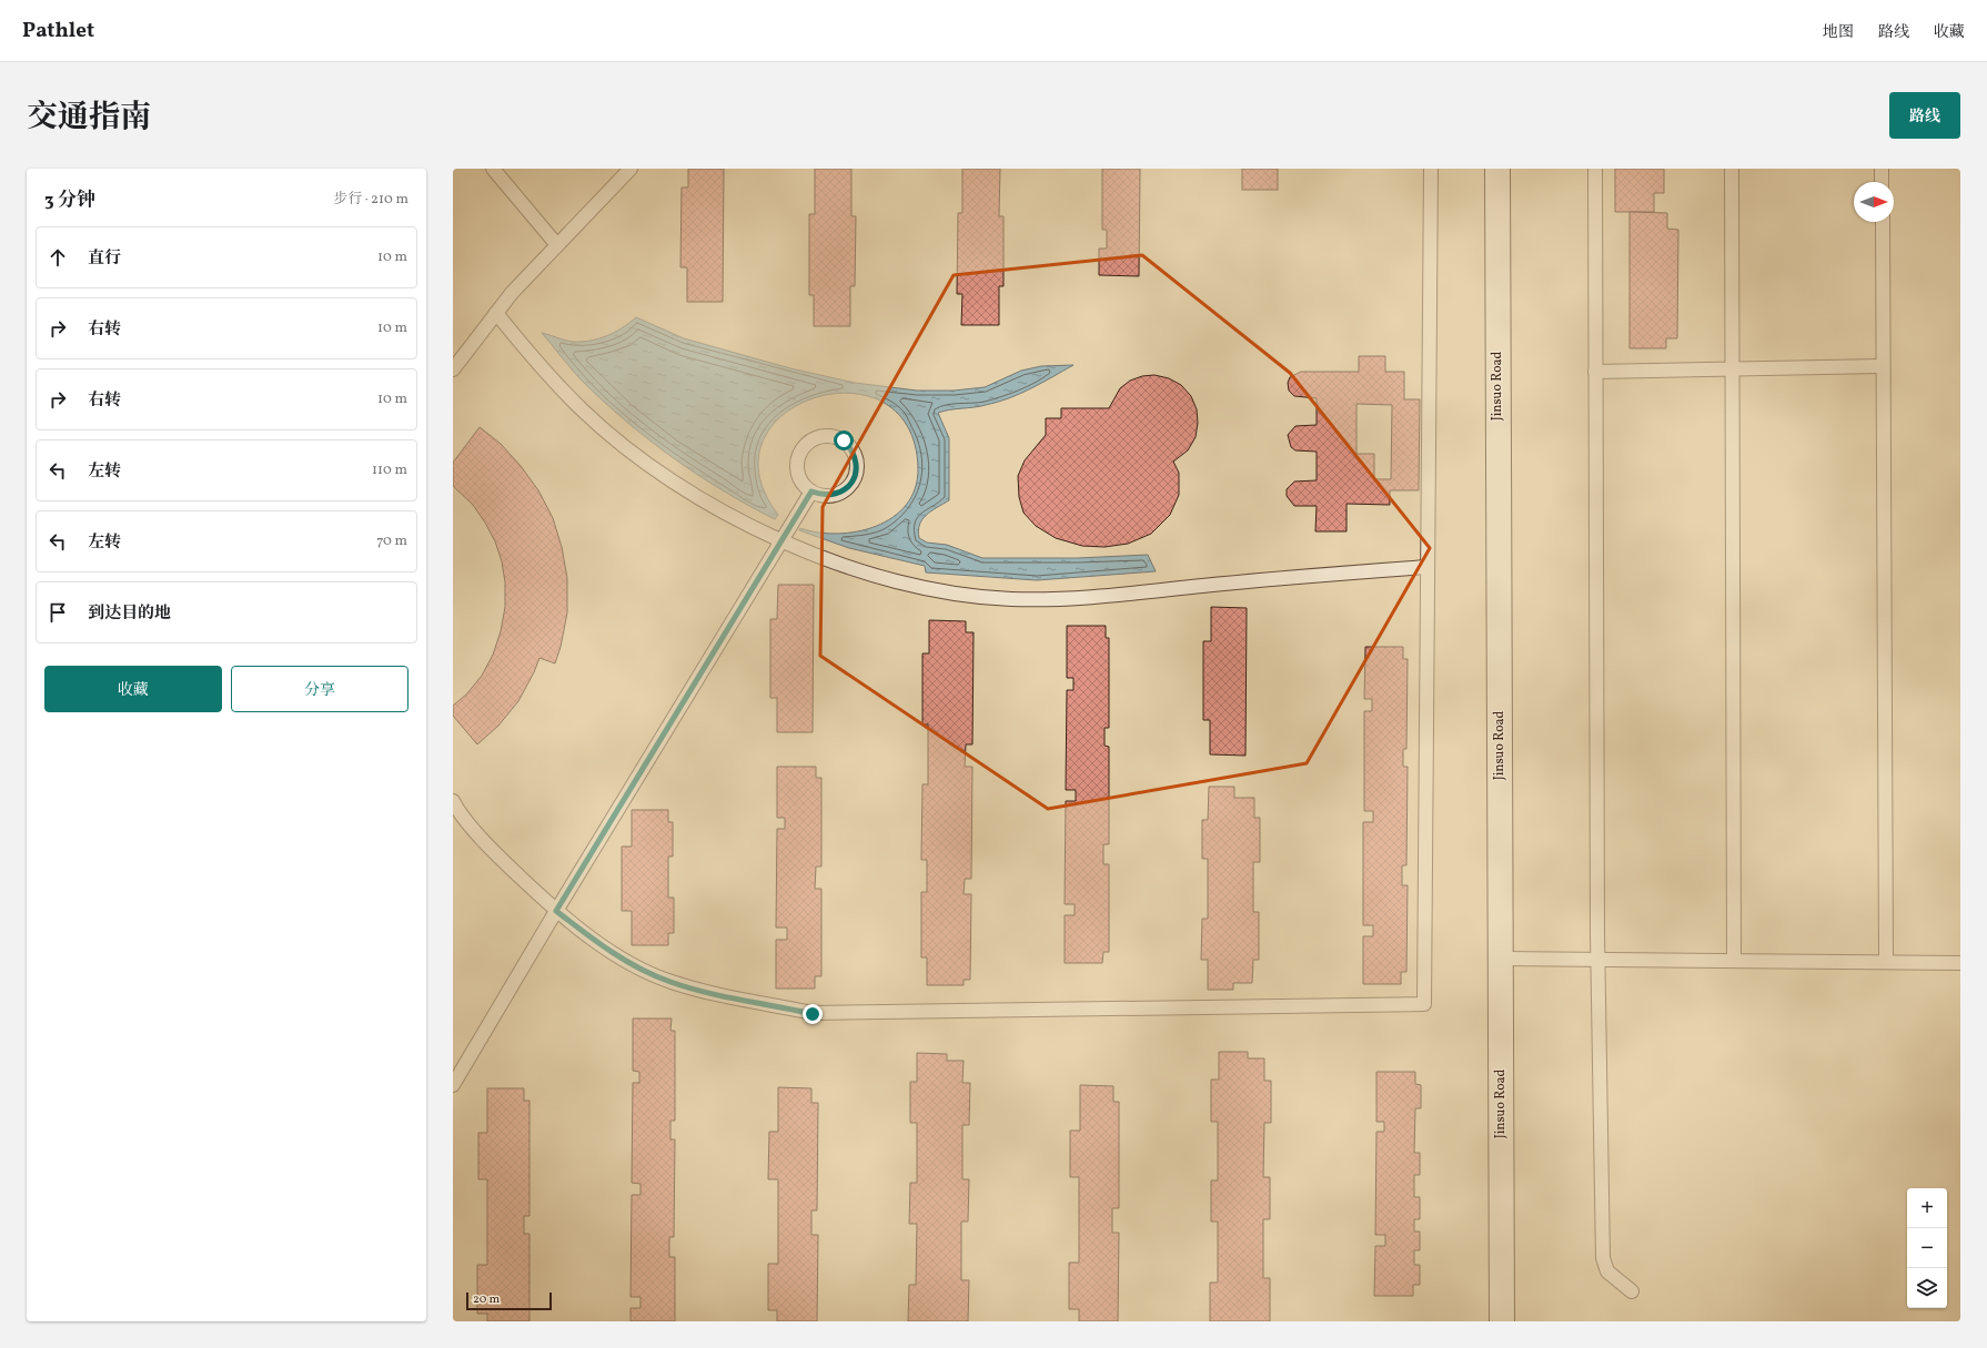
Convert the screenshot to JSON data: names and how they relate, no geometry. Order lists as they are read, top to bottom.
{
  "streets": {
    "street": ["Jinsuo Road"]
  },
  "scale_bar": "20 m",
  "north": "right",
  "page": {
    "header": "Pathlet",
    "nav": ["地图", "路线", "收藏"],
    "title": "交通指南",
    "buttons": [
      "路线",
      ["收藏", "分享"]
    ],
    "heading": ["3 分钟", "步行 · 210 m"],
    "list": [
      ["直行", "10 m"],
      ["右转", "10 m"],
      ["右转", "10 m"],
      ["左转", "110 m"],
      ["左转", "70 m"],
      "到达目的地"
    ],
    "map_buttons": ["+", "−"],
    "scale": "20 m"
  }
}
